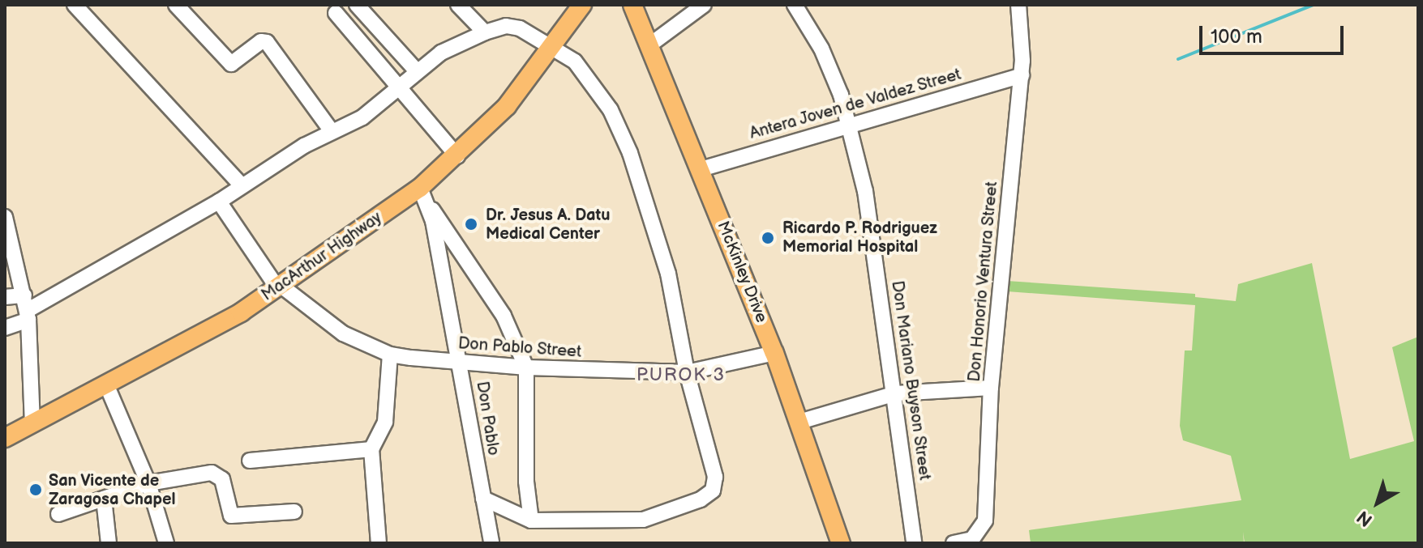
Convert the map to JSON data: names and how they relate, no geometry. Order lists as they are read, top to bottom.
{
  "streets": {
    "main road": ["MacArthur Highway", "McKinley Drive"],
    "street": [
      "Antera Joven de Valdez Street",
      "Don Honorio Ventura Street",
      "Don Pablo Street",
      "Don Mariano Buyson Street",
      "Don Pablo"
    ]
  },
  "crossings": [
    ["Antera Joven de Valdez Street", "McKinley Drive"],
    ["Antera Joven de Valdez Street", "Don Honorio Ventura Street"],
    ["Antera Joven de Valdez Street", "Don Mariano Buyson Street"],
    ["MacArthur Highway", "Don Pablo Street"],
    ["MacArthur Highway", "Don Pablo"],
    ["McKinley Drive", "Don Pablo Street"],
    ["Don Pablo Street", "Don Pablo"]
  ],
  "districts": ["PUROK 3"],
  "places": ["Dr. Jesus A. Datu Medical Center", "Ricardo P. Rodriguez Memorial Hospital", "San Vicente de Zaragosa Chapel"],
  "scale_bar": "100 m",
  "north": "bottom left"
}
